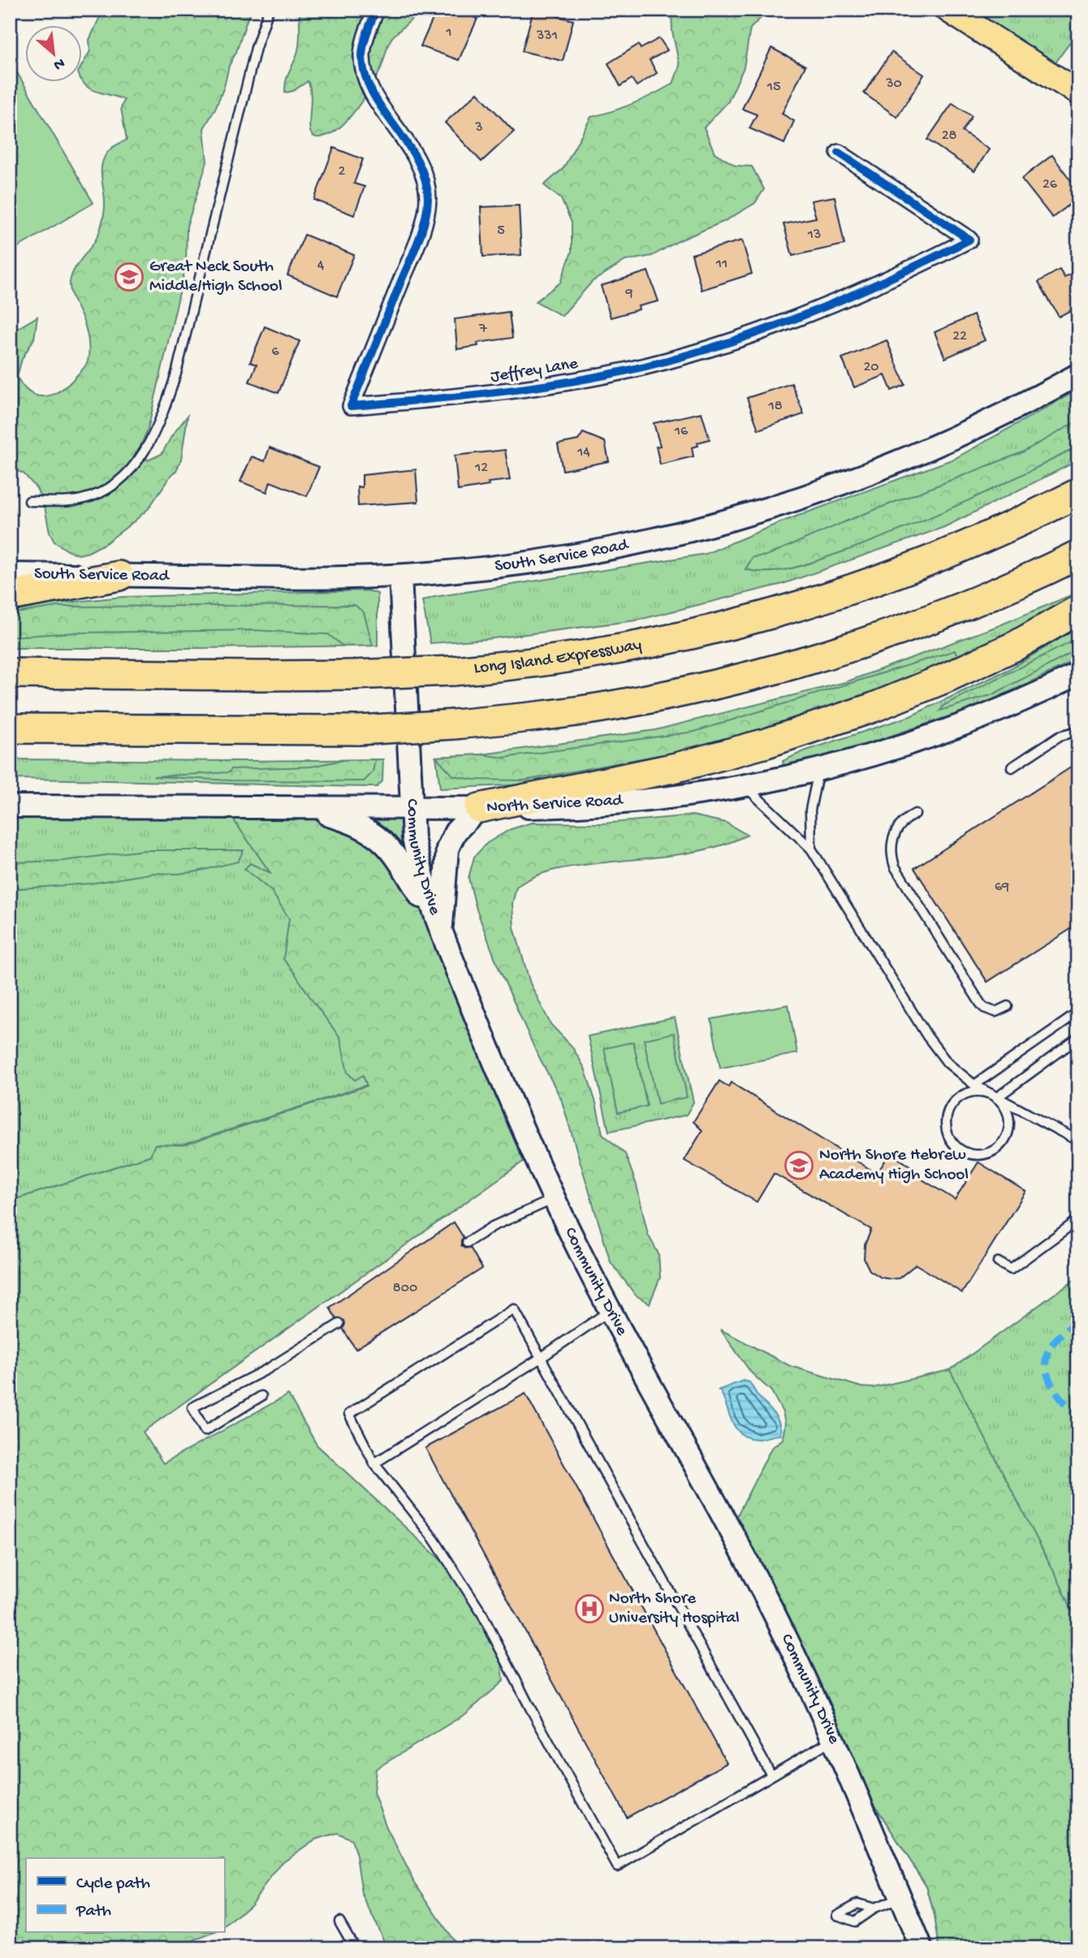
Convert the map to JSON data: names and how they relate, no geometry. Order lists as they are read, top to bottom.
{
  "streets": {
    "highway": ["Long Island Expressway"],
    "main road": ["South Service Road", "North Service Road", "Community Drive"],
    "street": ["Jeffrey Lane"]
  },
  "crossings": [
    ["South Service Road", "Community Drive"],
    ["North Service Road", "Community Drive"]
  ],
  "places": {
    "school or university": ["Great Neck South Middle/High School", "North Shore Hebrew Academy High School"],
    "hospital": ["North Shore University Hospital"]
  },
  "house_numbers": [
    "1",
    "331",
    "30",
    "15",
    "3",
    "28",
    "2",
    "26",
    "5",
    "13",
    "11",
    "4",
    "9",
    "7",
    "22",
    "6",
    "20",
    "18",
    "16",
    "14",
    "12",
    "69",
    "800"
  ],
  "legend": ["Cycle path", "Path"],
  "north": "bottom right"
}
